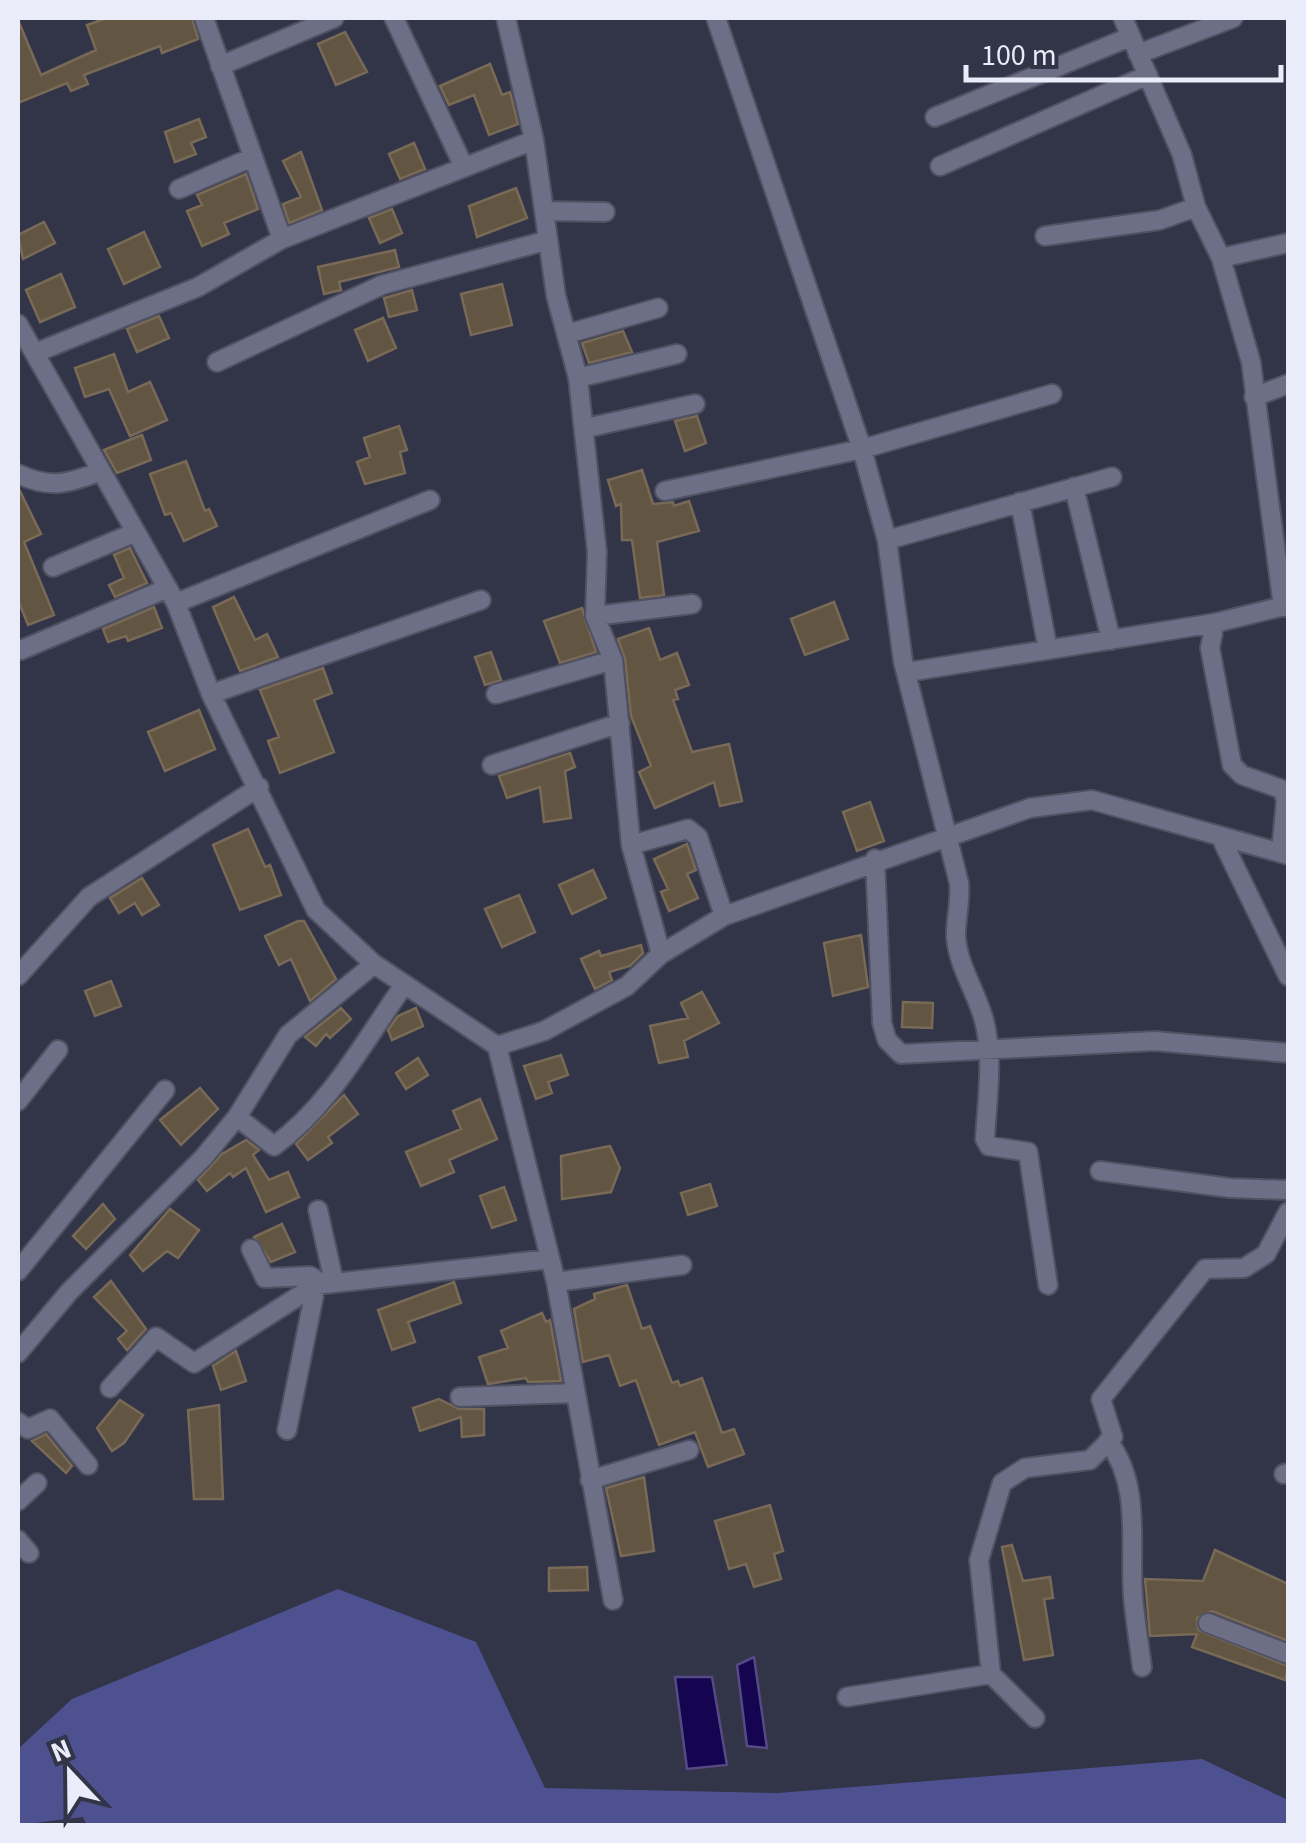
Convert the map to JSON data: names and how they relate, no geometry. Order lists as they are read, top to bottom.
{
  "scale_bar": "100 m",
  "north": "top"
}
